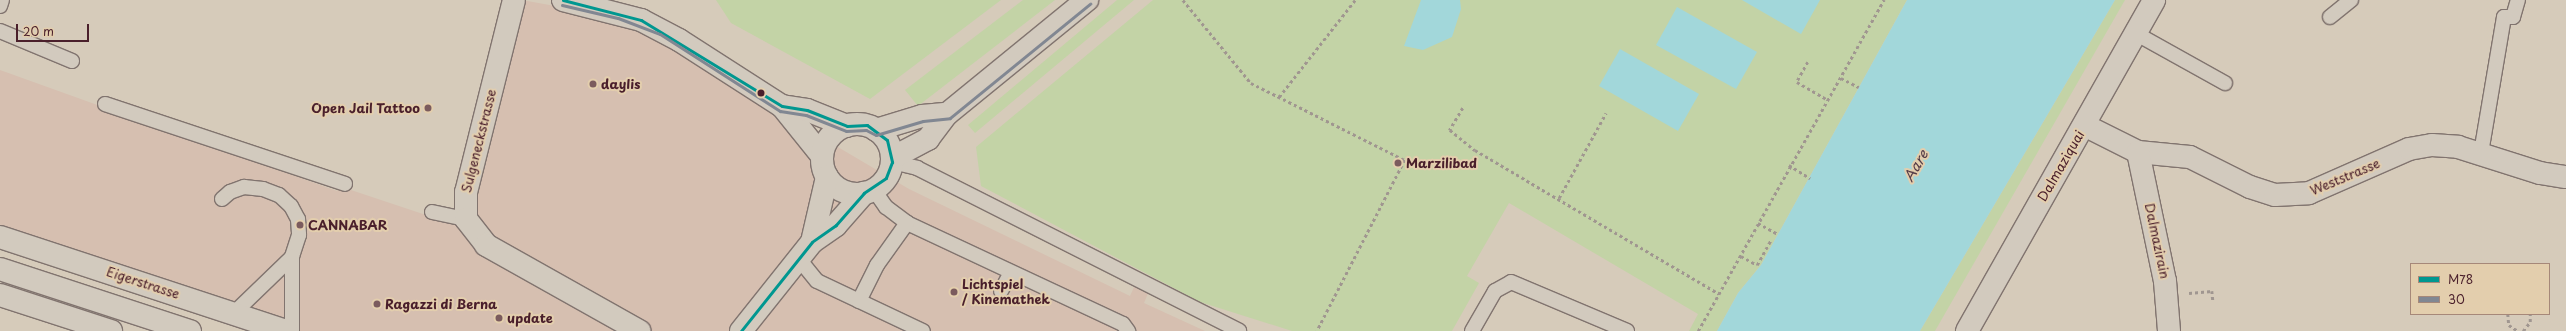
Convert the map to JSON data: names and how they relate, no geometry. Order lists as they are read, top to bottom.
{
  "streets": {
    "street": [
      "Sulgeneckstrasse",
      "Dalmaziquai",
      "Weststrasse",
      "Dalmazirain",
      "Eigerstrasse"
    ]
  },
  "crossings": [
    ["Dalmaziquai", "Weststrasse"],
    ["Weststrasse", "Dalmazirain"]
  ],
  "water": ["Aare"],
  "places": [
    "daylis",
    "Open Jail Tattoo",
    "Marzilibad",
    "CANNABAR",
    "Lichtspiel / Kinemathek",
    "Ragazzi di Berna",
    "update"
  ],
  "lines": ["transit line M78", "transit line 30"],
  "legend": ["M78", "30"],
  "scale_bar": "20 m"
}
